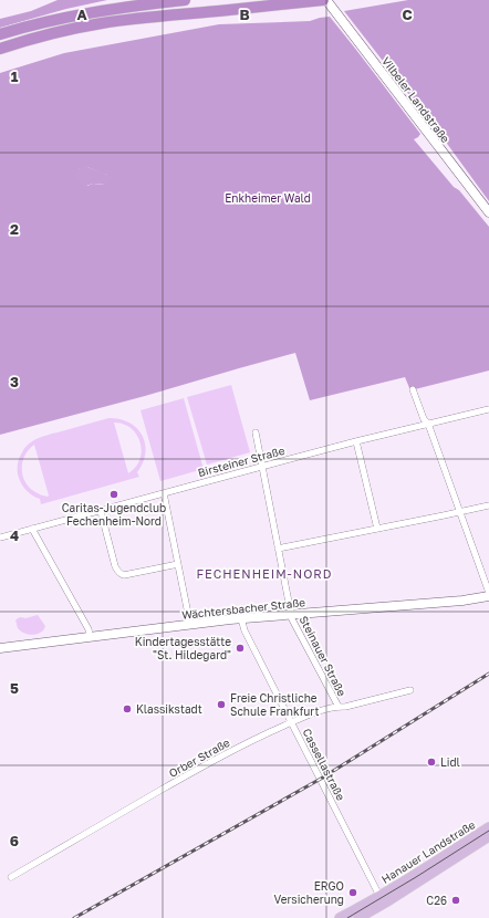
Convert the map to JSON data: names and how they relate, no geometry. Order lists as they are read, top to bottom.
{
  "streets": {
    "main road": ["Hanauer Landstraße"],
    "street": [
      "Vilbeler Landstraße",
      "Birsteiner Straße",
      "Wächtersbacher Straße",
      "Steinauer Straße",
      "Orber Straße",
      "Cassellastraße"
    ]
  },
  "crossings": [
    ["Birsteiner Straße", "Steinauer Straße"],
    ["Wächtersbacher Straße", "Steinauer Straße"],
    ["Wächtersbacher Straße", "Cassellastraße"],
    ["Steinauer Straße", "Orber Straße"],
    ["Orber Straße", "Cassellastraße"],
    ["Cassellastraße", "Hanauer Landstraße"]
  ],
  "districts": ["FECHENHEIM-NORD"],
  "parks": ["Enkheimer Wald"],
  "places": [
    "Caritas-Jugendclub Fechenheim-Nord",
    "Kindertagesstätte \"St. Hildegard\"",
    "Freie Christliche Schule Frankfurt",
    "Klassikstadt",
    "Lidl",
    "ERGO Versicherung",
    "C26"
  ],
  "grid": {
    "columns": ["A", "B", "C"],
    "rows": [
      "1",
      "2",
      "3",
      "4",
      "5",
      "6"
    ]
  }
}
